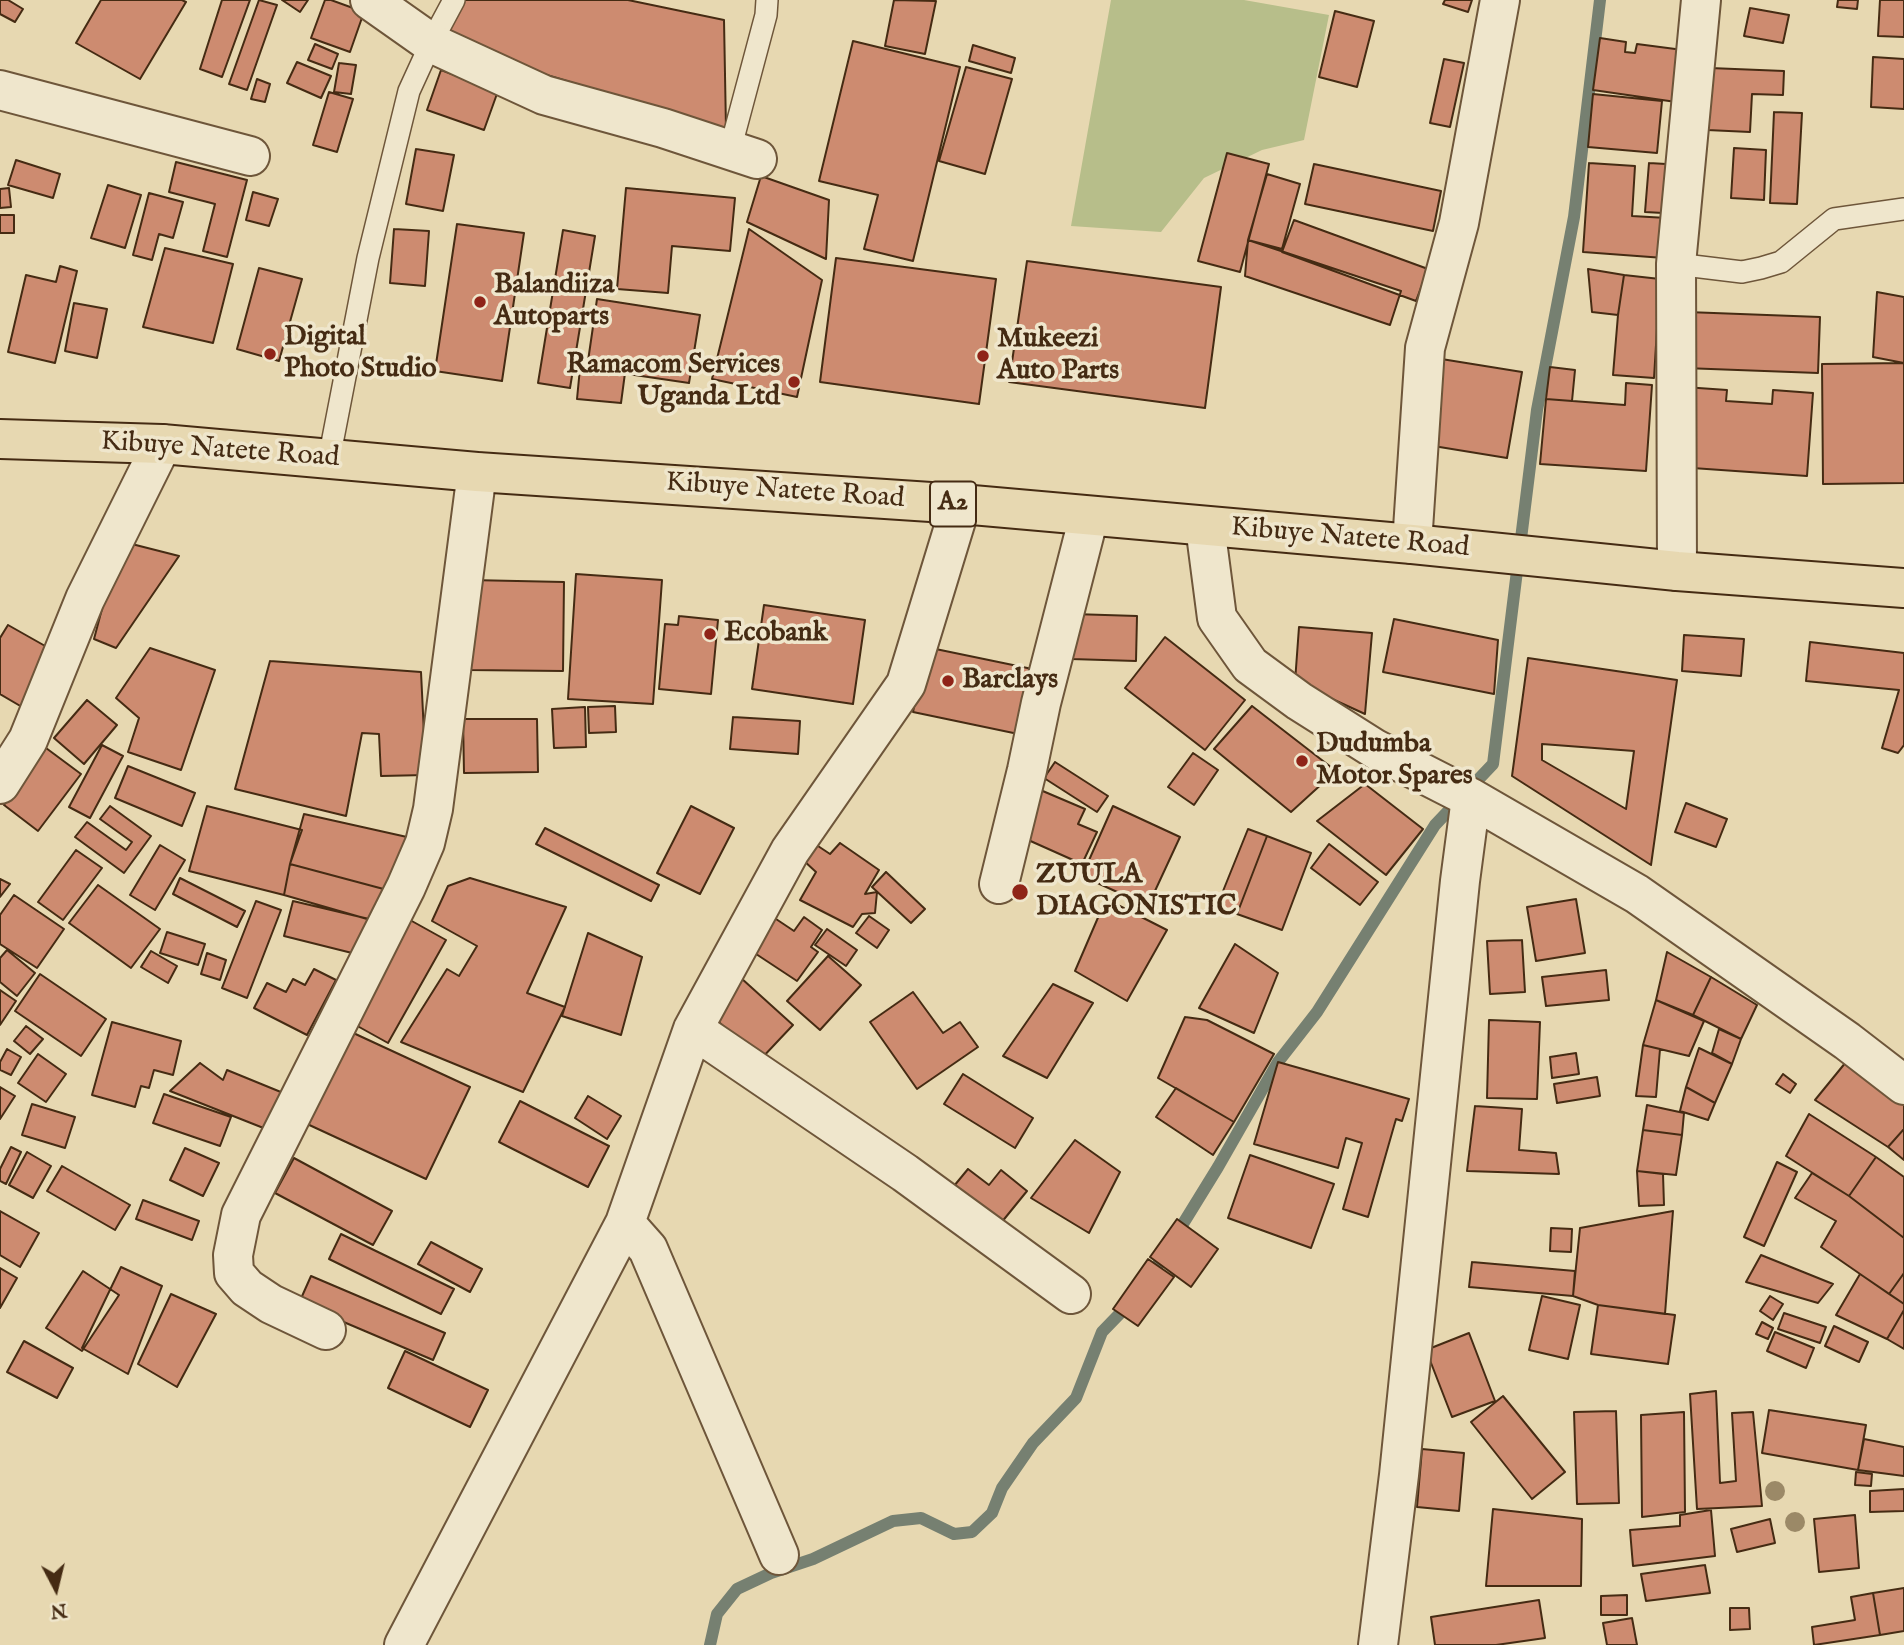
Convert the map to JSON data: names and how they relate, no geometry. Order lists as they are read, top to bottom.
{
  "streets": {
    "main road": ["Kibuye Natete Road", "A2"]
  },
  "places": [
    "Balandiiza Autoparts",
    "Digital Photo Studio",
    "Mukeezi Auto Parts",
    "Ramacom Services Uganda Ltd",
    "Ecobank",
    "Barclays",
    "Dudumba Motor Spares",
    "ZUULA DIAGONISTIC"
  ],
  "north": "bottom"
}
